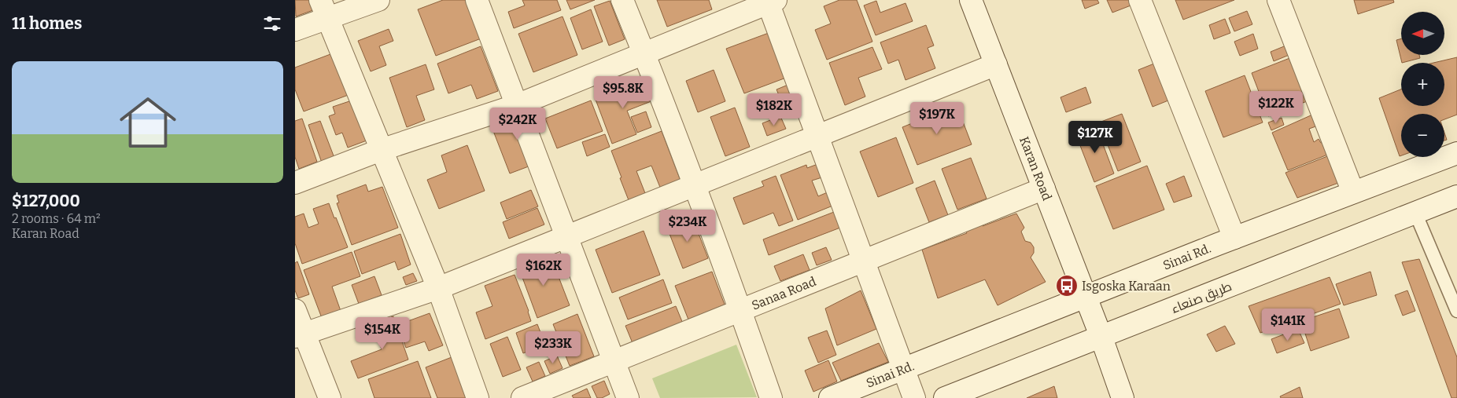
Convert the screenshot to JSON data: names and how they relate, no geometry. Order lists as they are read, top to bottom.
{
  "streets": {
    "street": [
      "Karan Road",
      "Sinai Rd.",
      "Sanaa Road",
      "طريق صنعاء"
    ]
  },
  "crossings": [
    ["Karan Road", "Sinai Rd."],
    ["Karan Road", "Sanaa Road"],
    ["Karan Road", "طريق صنعاء"]
  ],
  "places": {
    "bus stop": ["Isgoska Karaan"]
  },
  "north": "left",
  "page": {
    "heading": "11 homes",
    "map_buttons": ["+", "−"],
    "list": [
      {
        "name": "$127,000",
        "note": "2 rooms · 64 m² · Karan Road"
      }
    ],
    "price": [
      "$95.8K",
      "$122K",
      "$182K",
      "$197K",
      "$242K",
      "$127K",
      "$234K",
      "$162K",
      "$141K",
      "$154K",
      "$233K"
    ]
  }
}
